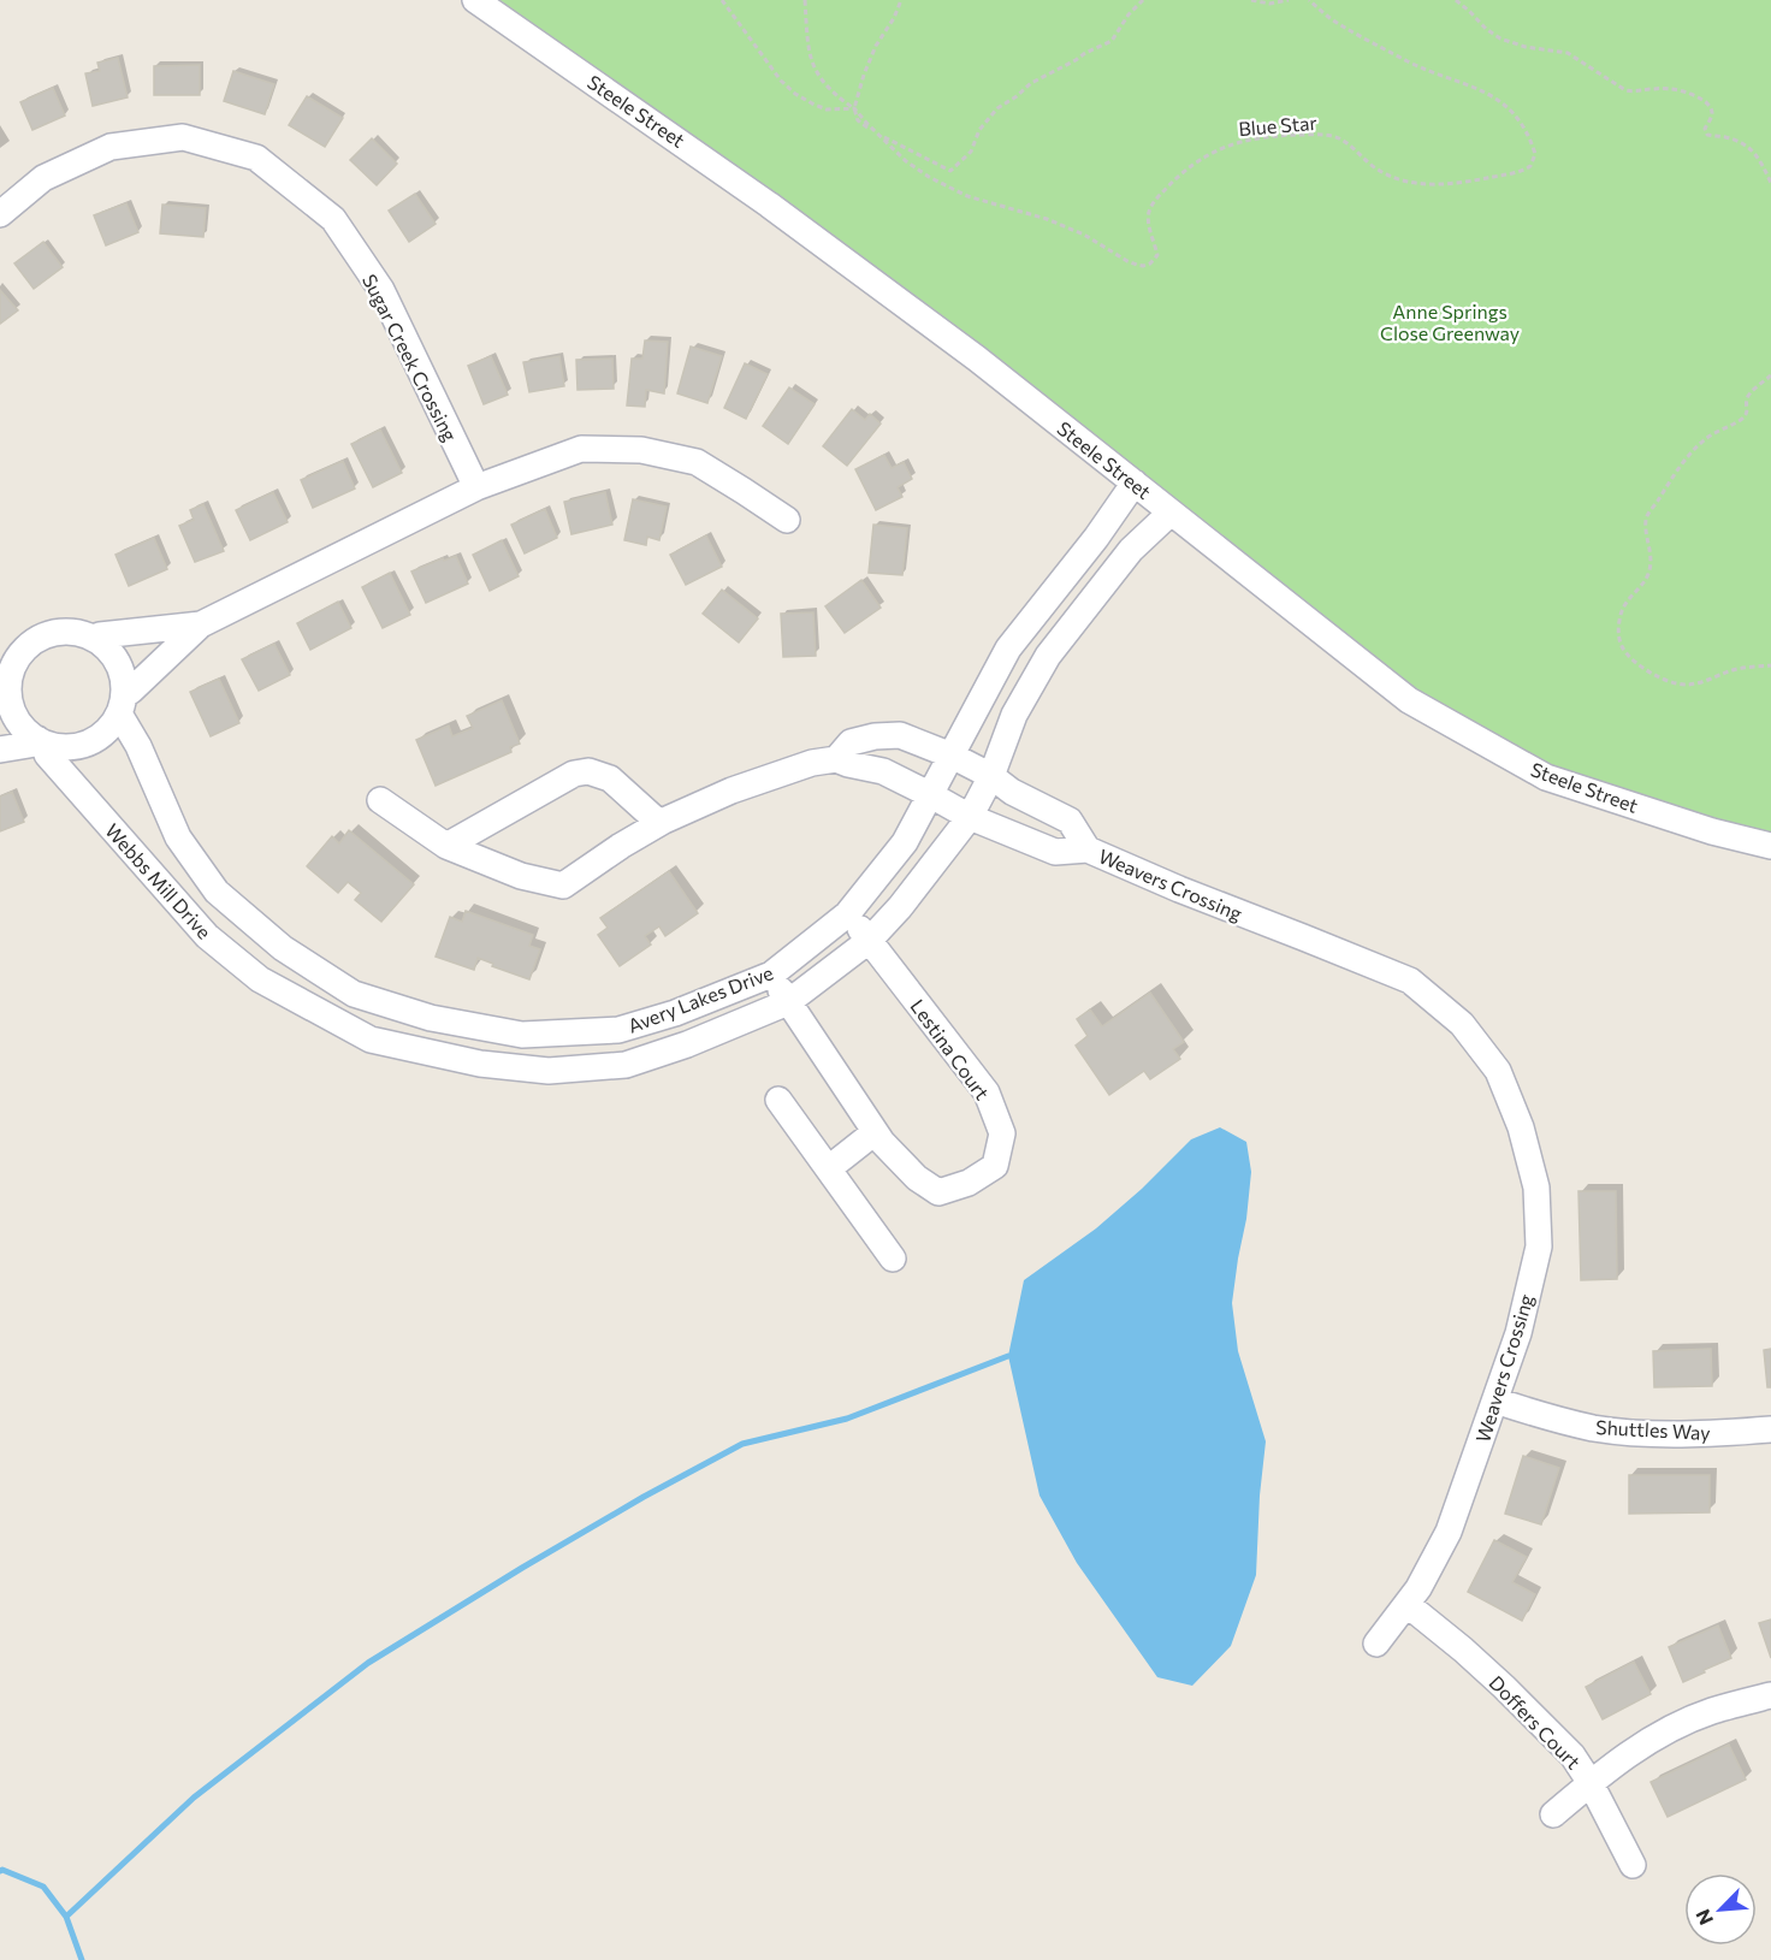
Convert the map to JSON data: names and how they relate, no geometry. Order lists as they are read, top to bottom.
{
  "streets": {
    "street": [
      "Steele Street",
      "Sugar Creek Crossing",
      "Webbs Mill Drive",
      "Weavers Crossing",
      "Avery Lakes Drive",
      "Lestina Court",
      "Shuttles Way",
      "Doffers Court"
    ],
    "path": ["Blue Star"]
  },
  "crossings": [
    ["Steele Street", "Avery Lakes Drive"],
    ["Webbs Mill Drive", "Avery Lakes Drive"],
    ["Webbs Mill Drive", "Lestina Court"],
    ["Weavers Crossing", "Avery Lakes Drive"],
    ["Weavers Crossing", "Shuttles Way"],
    ["Weavers Crossing", "Doffers Court"],
    ["Avery Lakes Drive", "Lestina Court"]
  ],
  "parks": ["Anne Springs Close Greenway"],
  "north": "bottom left"
}
